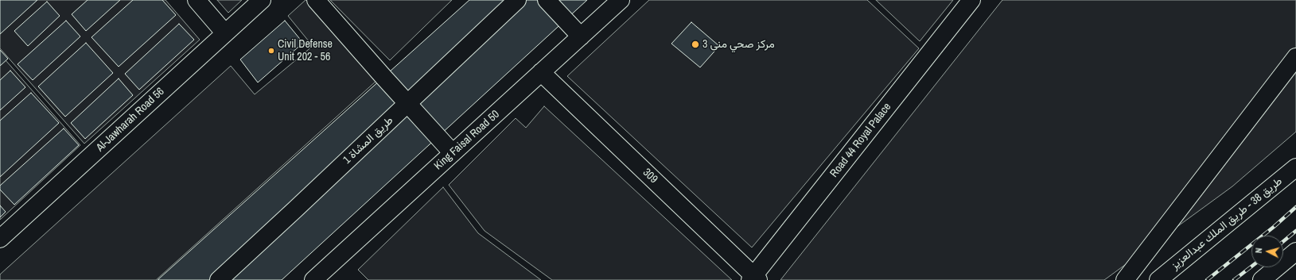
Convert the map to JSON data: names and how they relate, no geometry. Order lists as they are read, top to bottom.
{
  "streets": {
    "street": [
      "Al-Jawharah Road 56",
      "طريق المشاة 1",
      "King Faisal Road 50",
      "Road 44 Royal Palace",
      "309",
      "طريق 38 - طريق الملك عبدالعزيز"
    ]
  },
  "crossings": [
    ["King Faisal Road 50", "309"],
    ["Road 44 Royal Palace", "309"]
  ],
  "places": ["مركز صحي منى 3", "Civil Defense Unit 202 - 56"],
  "north": "left"
}
